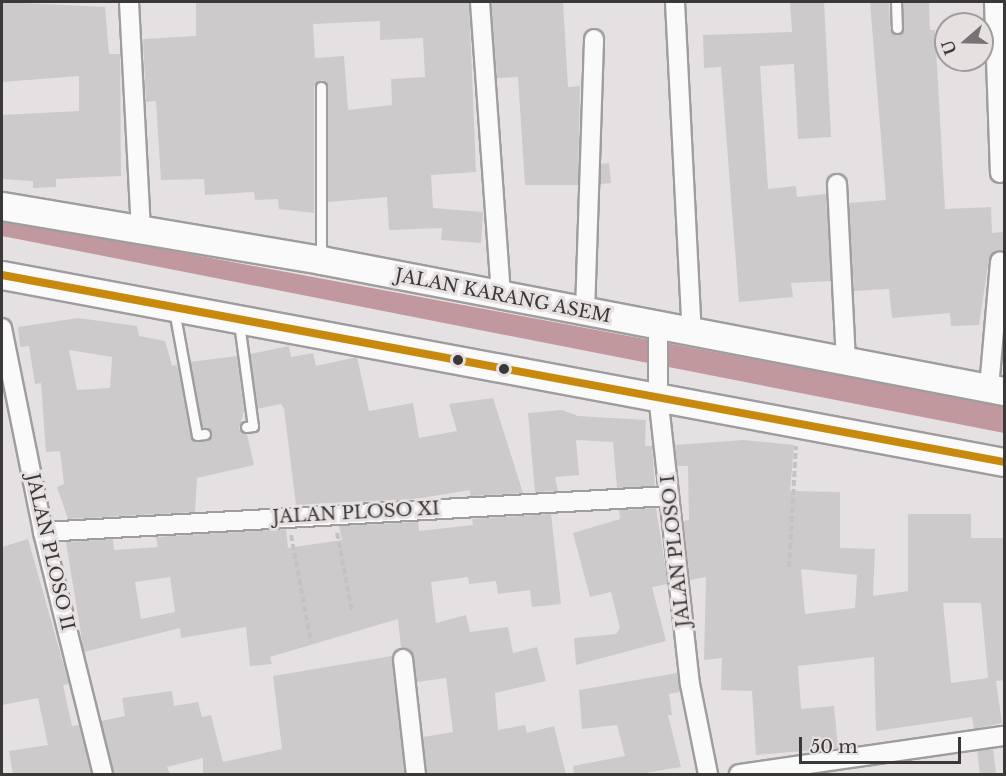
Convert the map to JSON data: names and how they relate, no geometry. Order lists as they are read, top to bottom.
{
  "streets": {
    "main road": ["JALAN KARANG ASEM"],
    "street": ["JALAN PLOSO XI", "JALAN PLOSO I", "JALAN PLOSO II"]
  },
  "crossings": [
    ["JALAN KARANG ASEM", "JALAN PLOSO I"],
    ["JALAN PLOSO XI", "JALAN PLOSO I"],
    ["JALAN PLOSO XI", "JALAN PLOSO II"]
  ],
  "scale_bar": "50 m",
  "north": "left"
}
